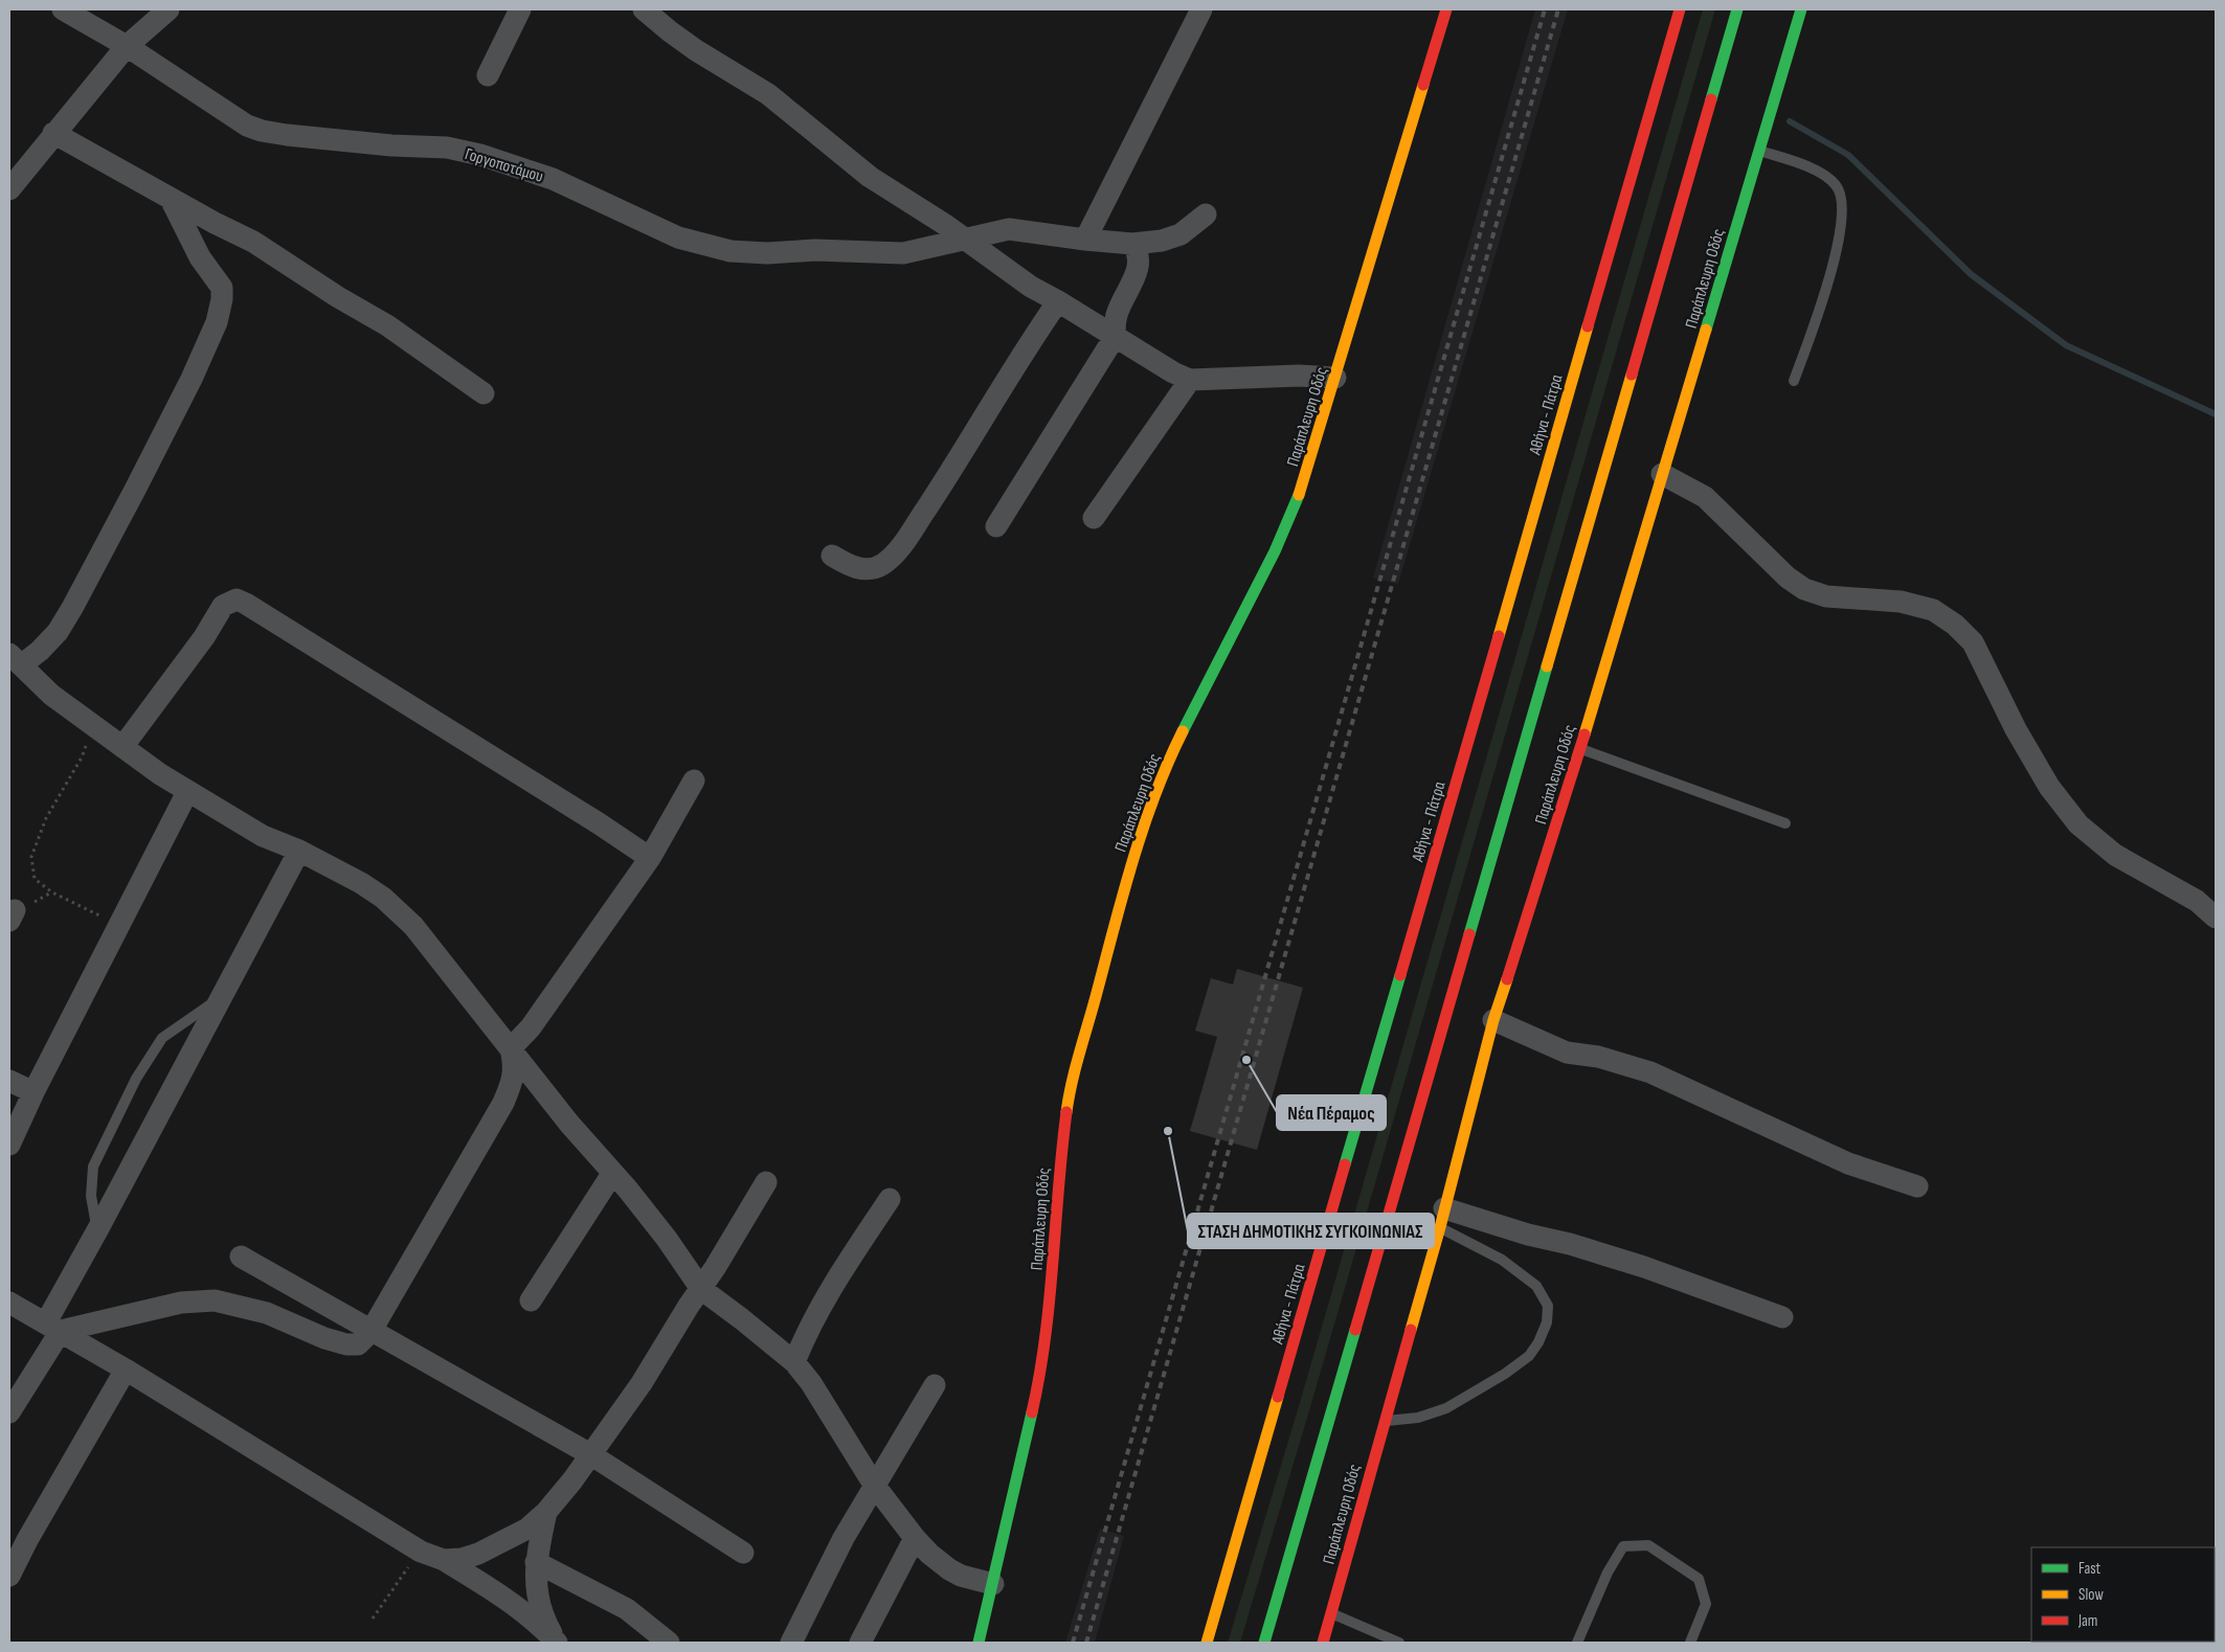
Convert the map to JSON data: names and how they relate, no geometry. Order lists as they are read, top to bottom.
{
  "streets": {
    "main road": ["Παράπλευρη Οδός", "Αθήνα - Πάτρα"],
    "street": ["Γοργοποτάμου"]
  },
  "places": ["Νέα Πέραμος", "ΣΤΑΣΗ ΔΗΜΟΤΙΚΗΣ ΣΥΓΚΟΙΝΩΝΙΑΣ"],
  "legend": ["Fast", "Slow", "Jam"]
}
